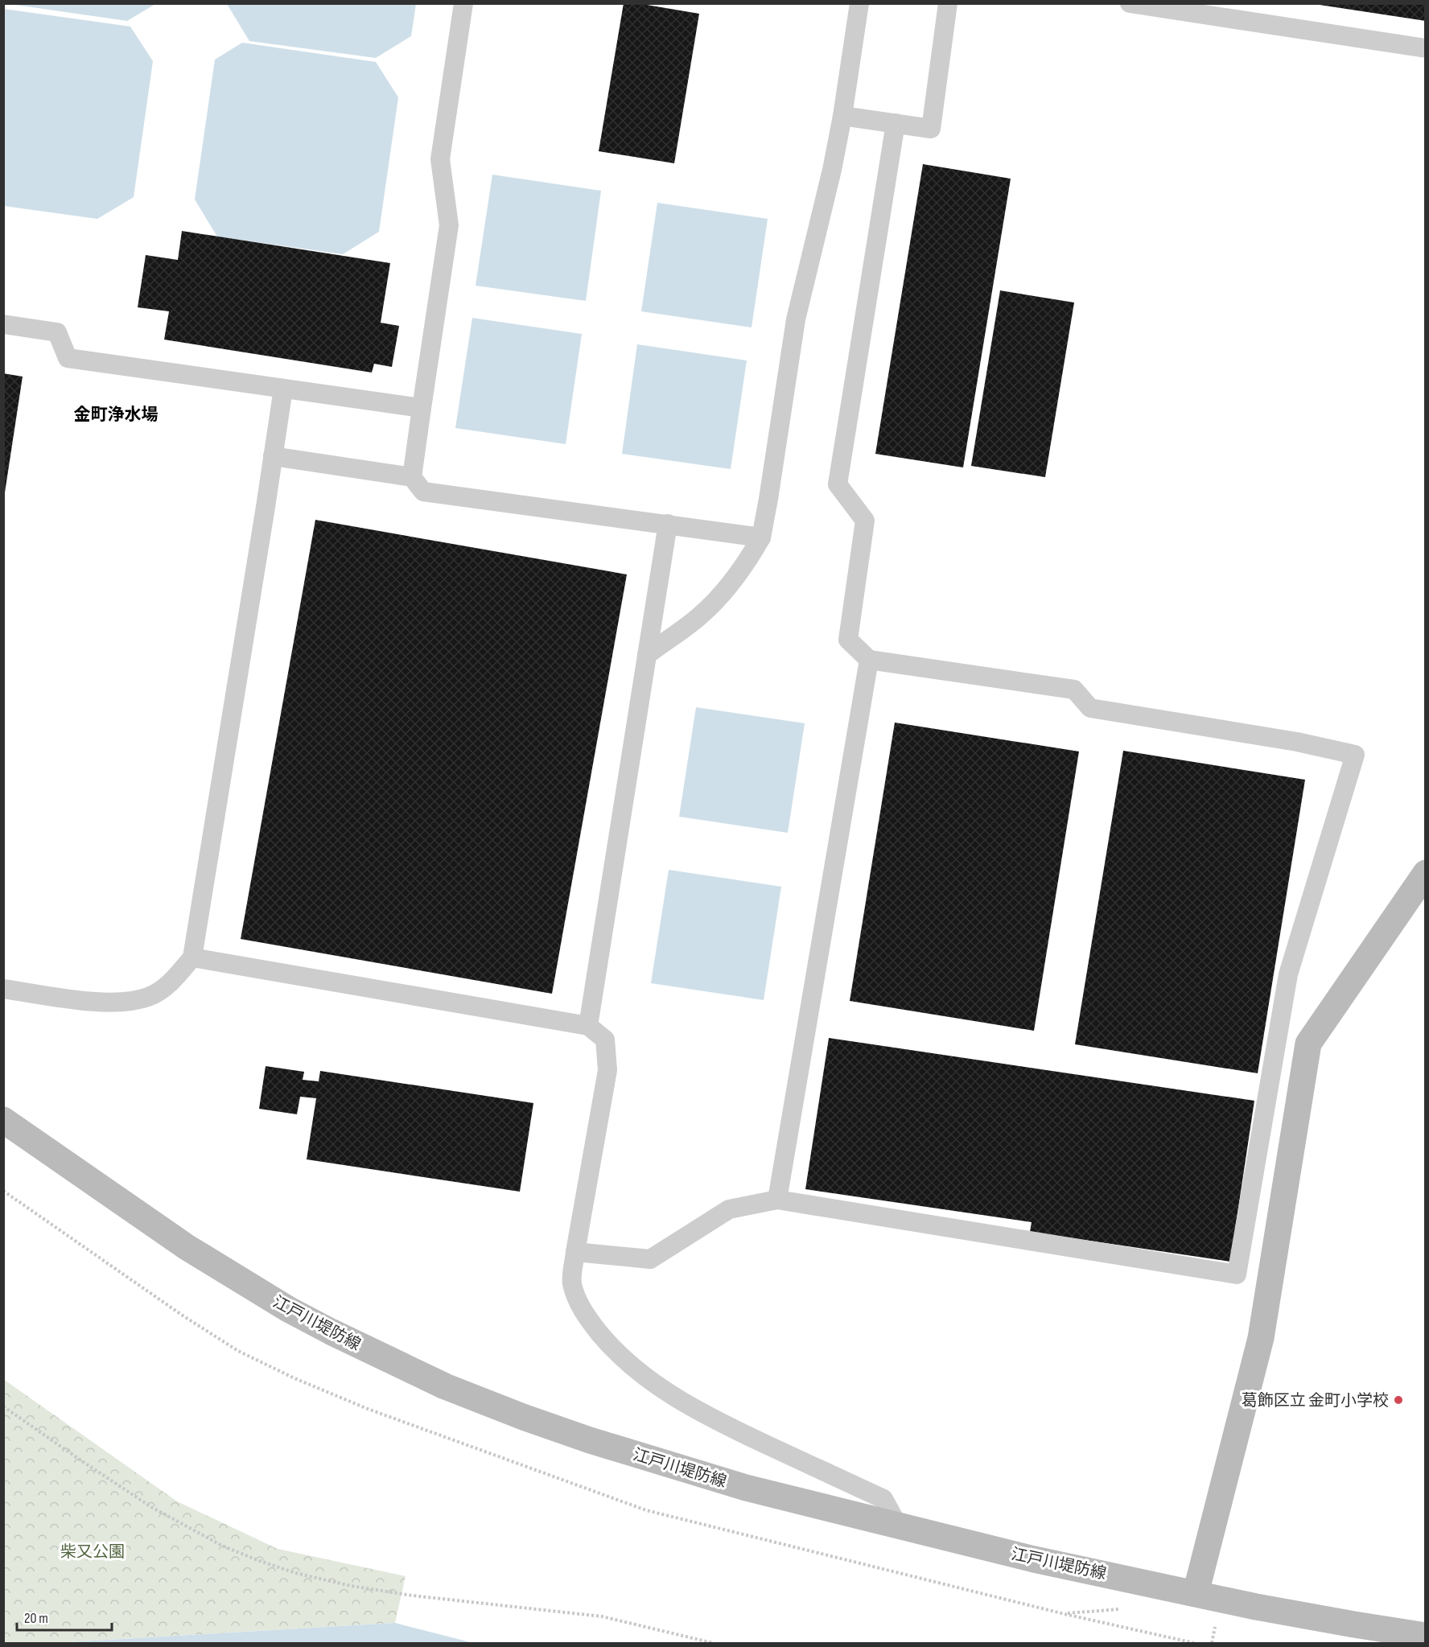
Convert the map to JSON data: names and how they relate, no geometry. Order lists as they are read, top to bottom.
{
  "streets": {
    "main road": ["江戸川堤防線"]
  },
  "districts": ["金町浄水場"],
  "parks": ["柴又公園"],
  "places": ["葛飾区立 金町小学校"],
  "scale_bar": "20 m"
}
